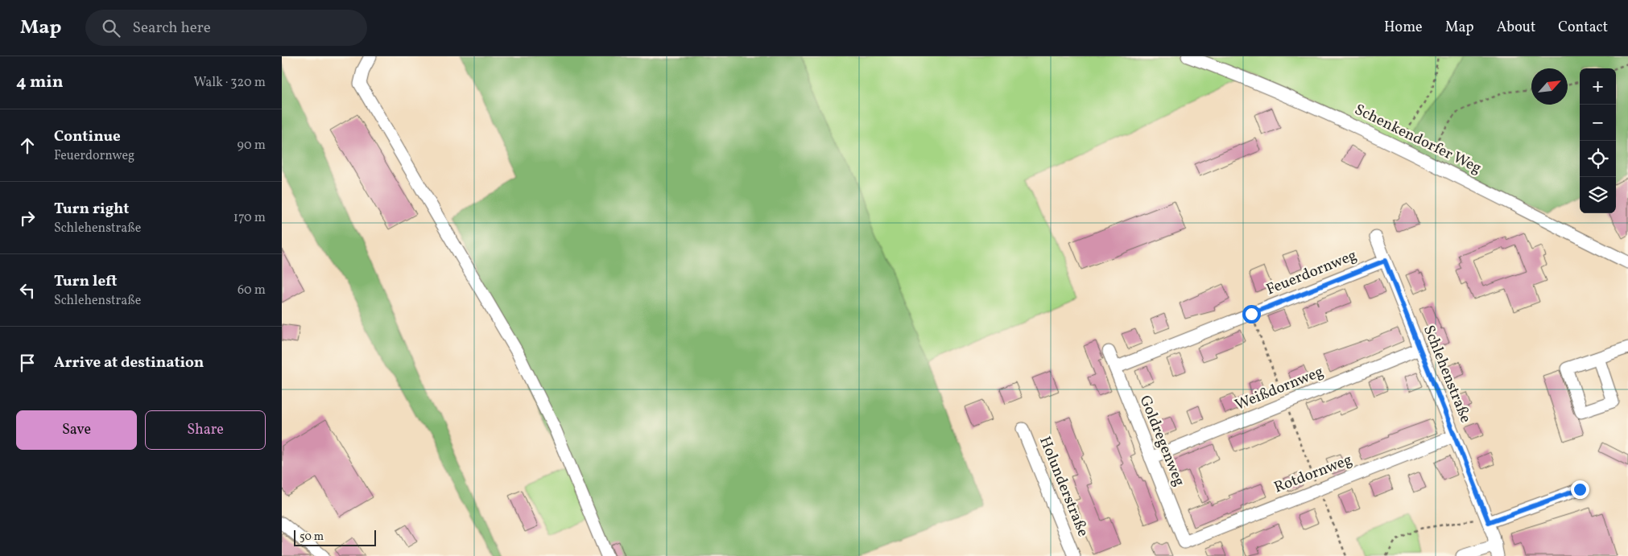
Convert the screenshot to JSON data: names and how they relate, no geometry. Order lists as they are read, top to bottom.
{
  "streets": {
    "street": [
      "Schenkendorfer Weg",
      "Feuerdornweg",
      "Schlehenstraße",
      "Weißdornweg",
      "Goldregenweg",
      "Rotdornweg",
      "Holunderstraße"
    ]
  },
  "crossings": [
    ["Feuerdornweg", "Schlehenstraße"],
    ["Feuerdornweg", "Goldregenweg"],
    ["Schlehenstraße", "Weißdornweg"],
    ["Schlehenstraße", "Rotdornweg"],
    ["Weißdornweg", "Goldregenweg"],
    ["Goldregenweg", "Rotdornweg"]
  ],
  "scale_bar": "50 m",
  "north": "top right",
  "page": {
    "header": "Map",
    "search": "Search here",
    "nav": [
      "Home",
      "Map",
      "About",
      "Contact"
    ],
    "heading": ["4 min", "Walk · 320 m"],
    "map_buttons": ["+", "−"],
    "list": [
      ["Continue", "Feuerdornweg", "90 m"],
      ["Turn right", "Schlehenstraße", "170 m"],
      ["Turn left", "Schlehenstraße", "60 m"],
      "Arrive at destination"
    ],
    "buttons": ["Save", "Share"],
    "scale": "50 m"
  }
}
